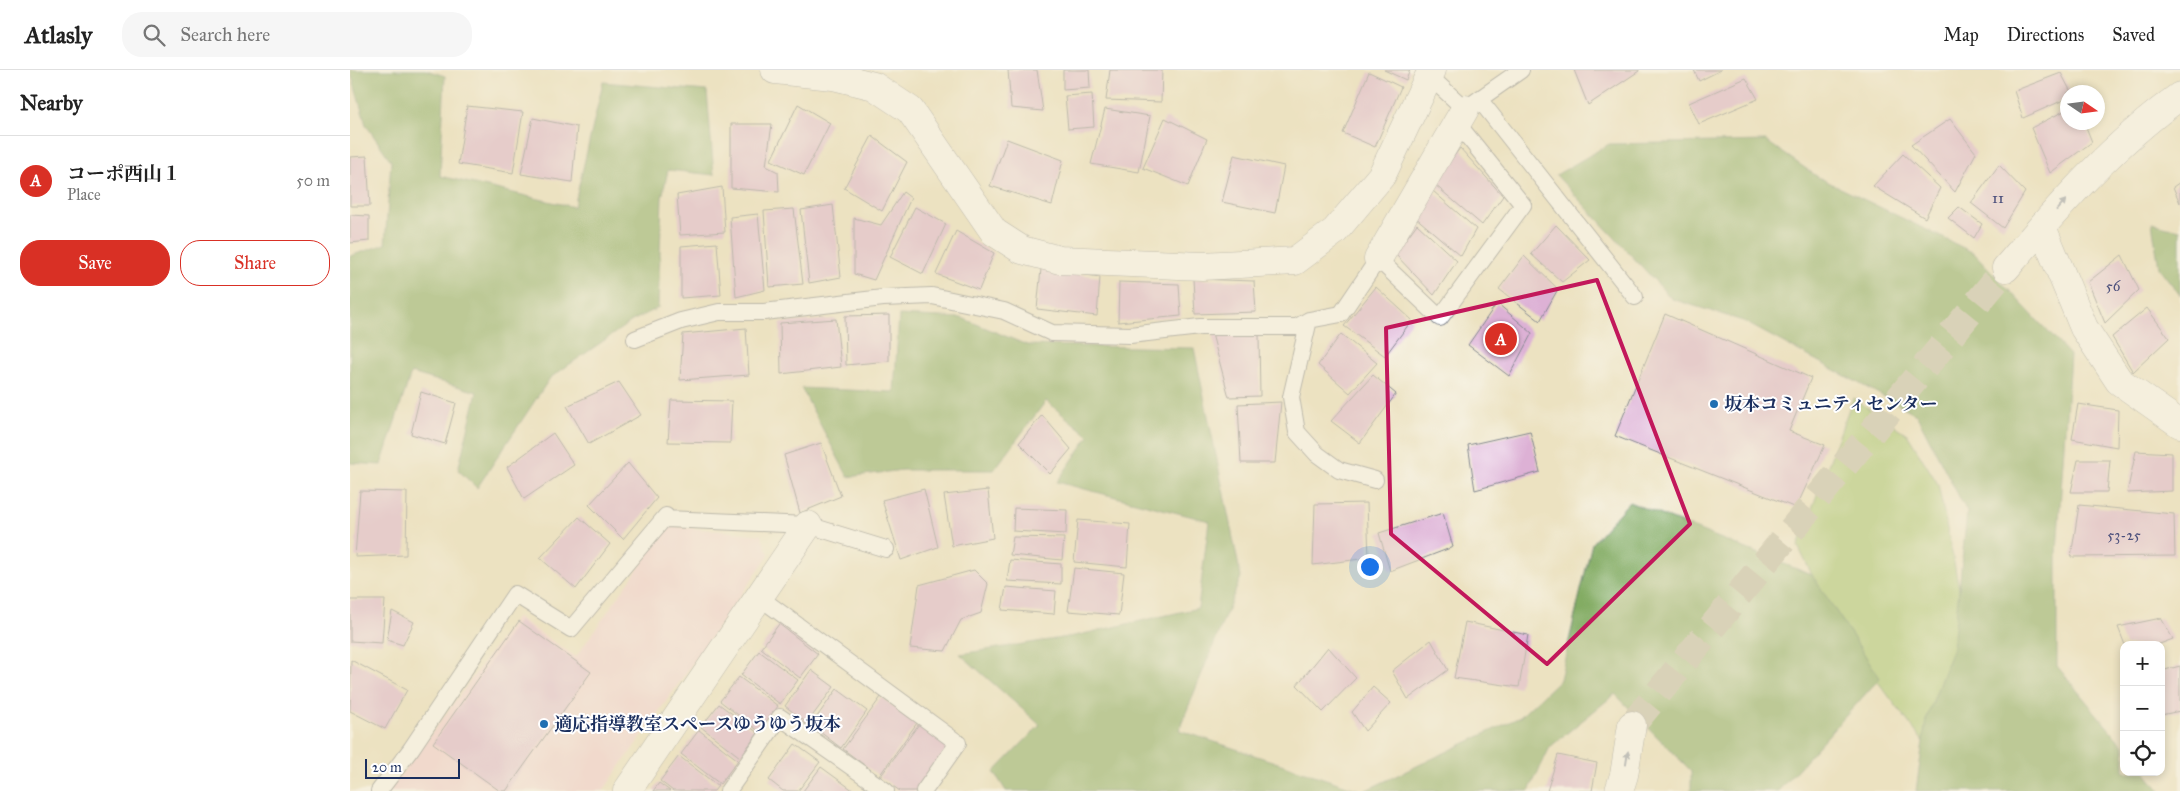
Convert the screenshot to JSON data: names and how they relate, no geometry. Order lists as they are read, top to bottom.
{
  "places": ["坂本コミュニティセンター", "適応指導教室スペースゆうゆう坂本"],
  "house_numbers": ["11", "56", "53-25"],
  "scale_bar": "20 m",
  "north": "right",
  "page": {
    "header": "Atlasly",
    "search": "Search here",
    "nav": ["Map", "Directions", "Saved"],
    "heading": "Nearby",
    "list": [
      {
        "mark": "A",
        "name": "コーポ西山１",
        "note": "Place",
        "value": "50 m"
      }
    ],
    "buttons": ["Save", "Share"],
    "pins": "A",
    "map_buttons": ["+", "−"],
    "scale": "20 m"
  }
}
